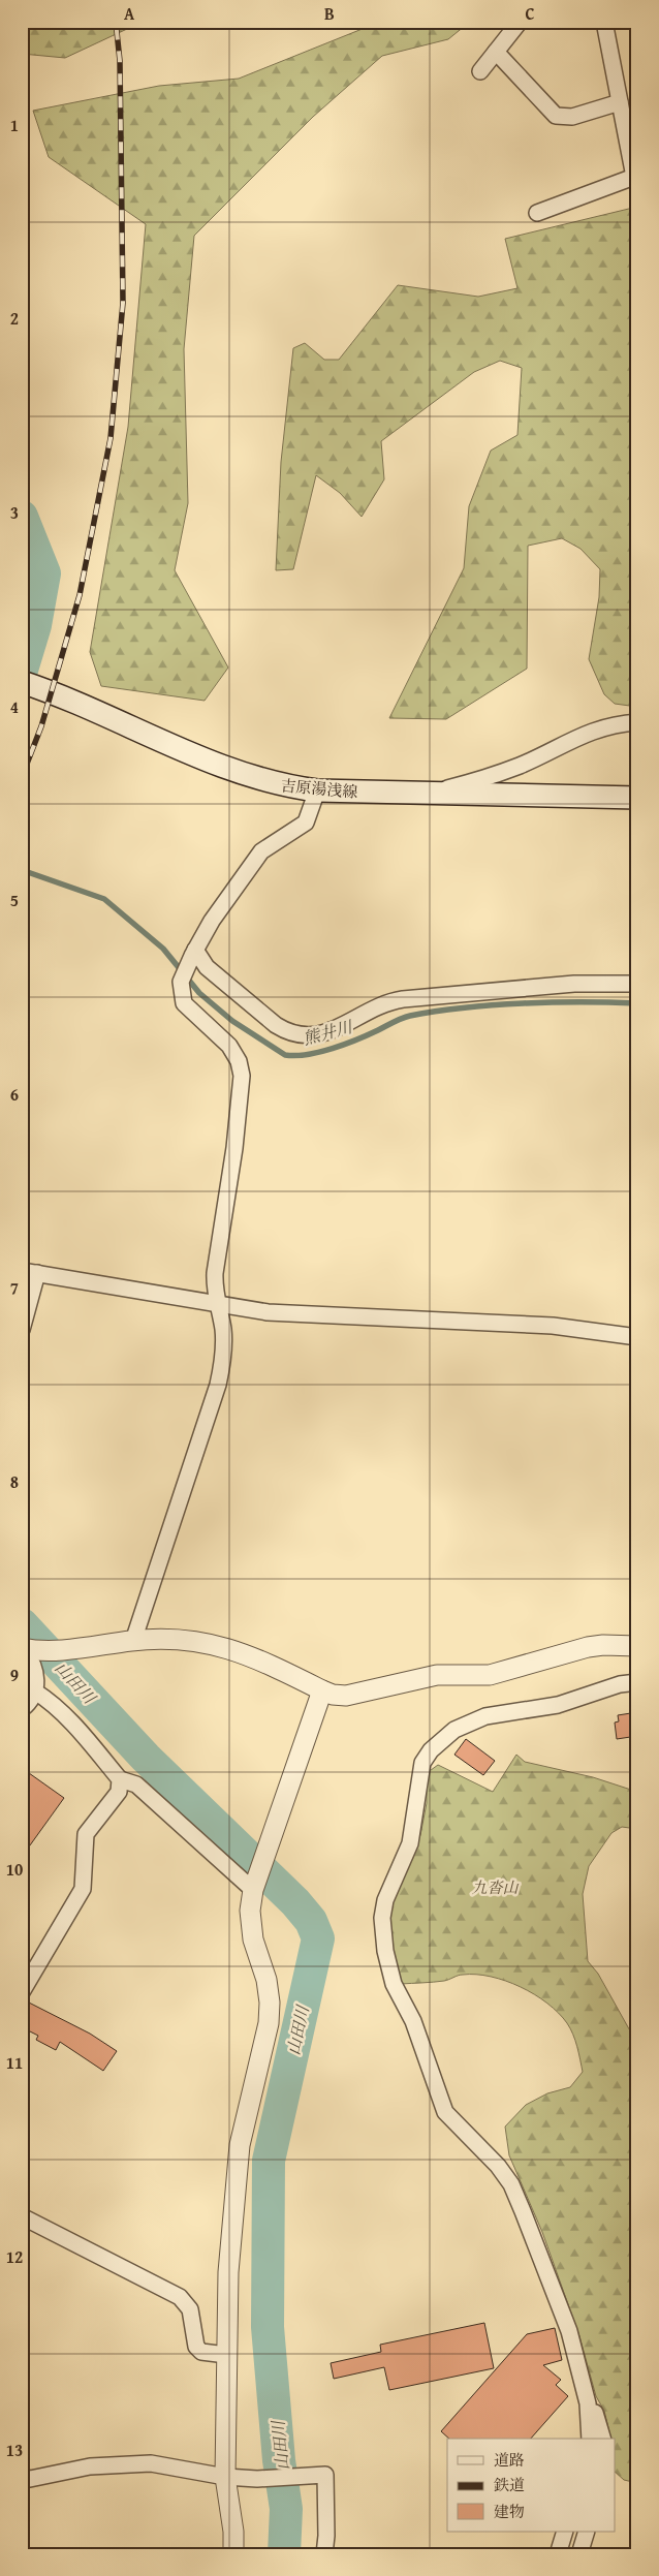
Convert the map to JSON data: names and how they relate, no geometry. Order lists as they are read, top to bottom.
{
  "streets": {
    "main road": ["吉原湯浅線"]
  },
  "water": ["熊井川", "山田川"],
  "parks": ["九沓山"],
  "legend": ["道路", "鉄道", "建物"],
  "grid": {
    "columns": ["A", "B", "C"],
    "rows": [
      "1",
      "2",
      "3",
      "4",
      "5",
      "6",
      "7",
      "8",
      "9",
      "10",
      "11",
      "12",
      "13"
    ]
  }
}
